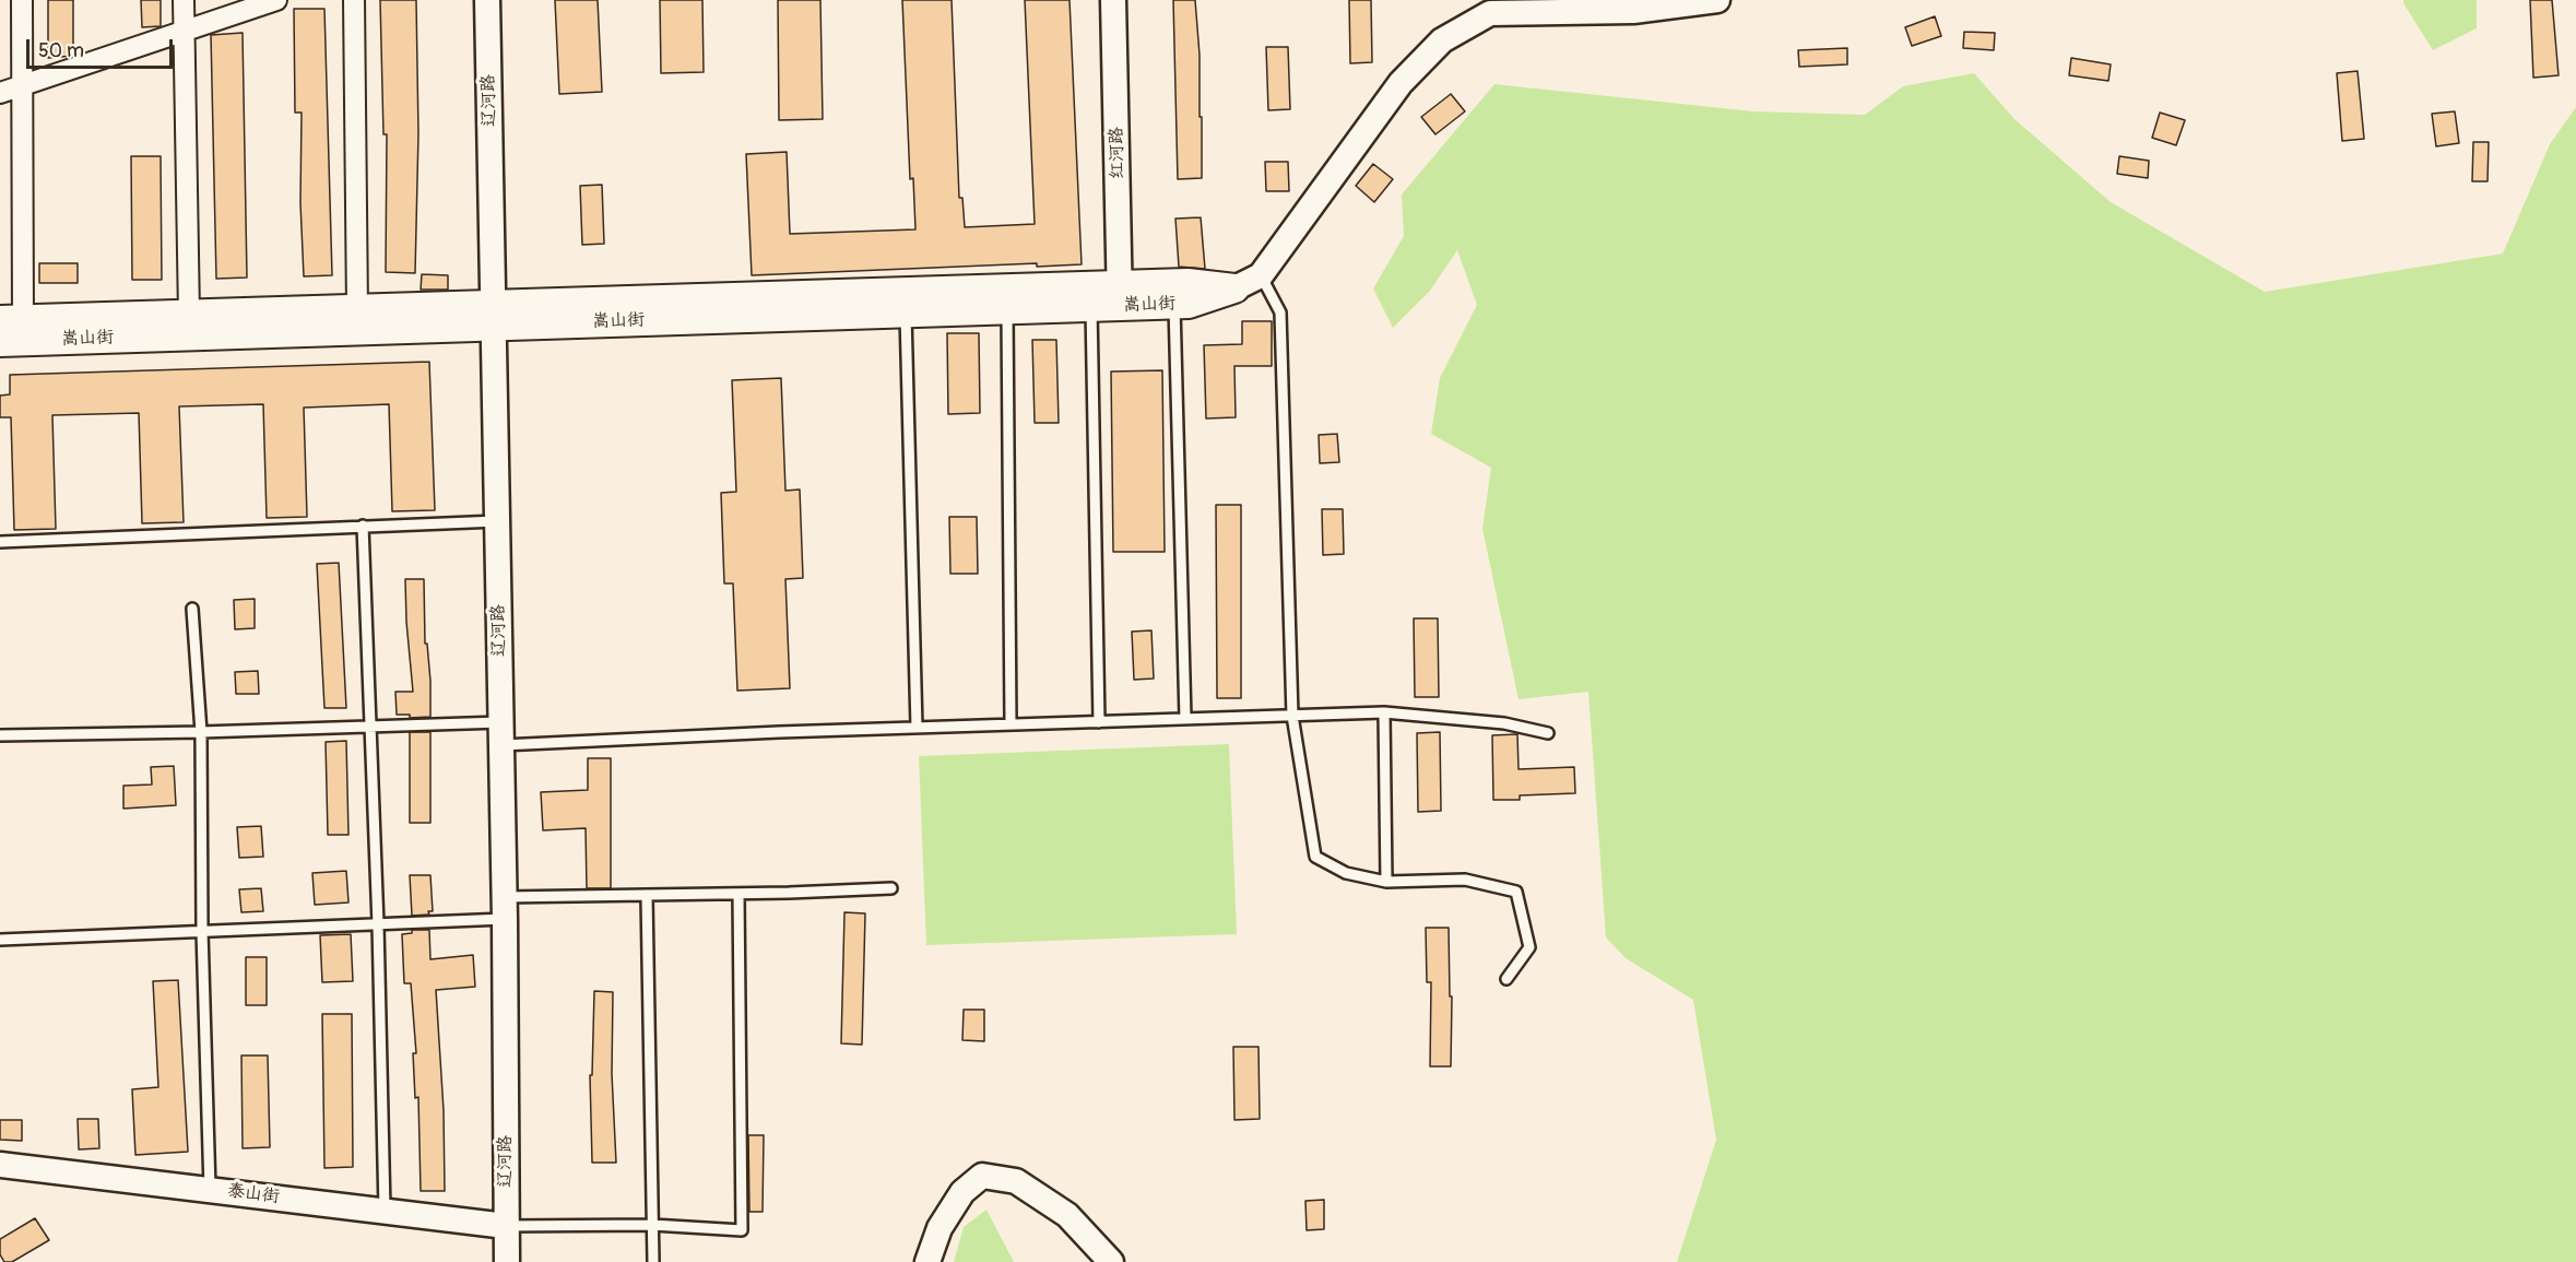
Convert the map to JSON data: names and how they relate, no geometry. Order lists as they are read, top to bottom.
{
  "streets": {
    "main road": ["嵩山街"],
    "street": ["辽河路", "红河路", "泰山街"]
  },
  "crossings": [
    ["辽河路", "嵩山街"],
    ["辽河路", "泰山街"],
    ["红河路", "嵩山街"]
  ],
  "scale_bar": "50 m"
}
